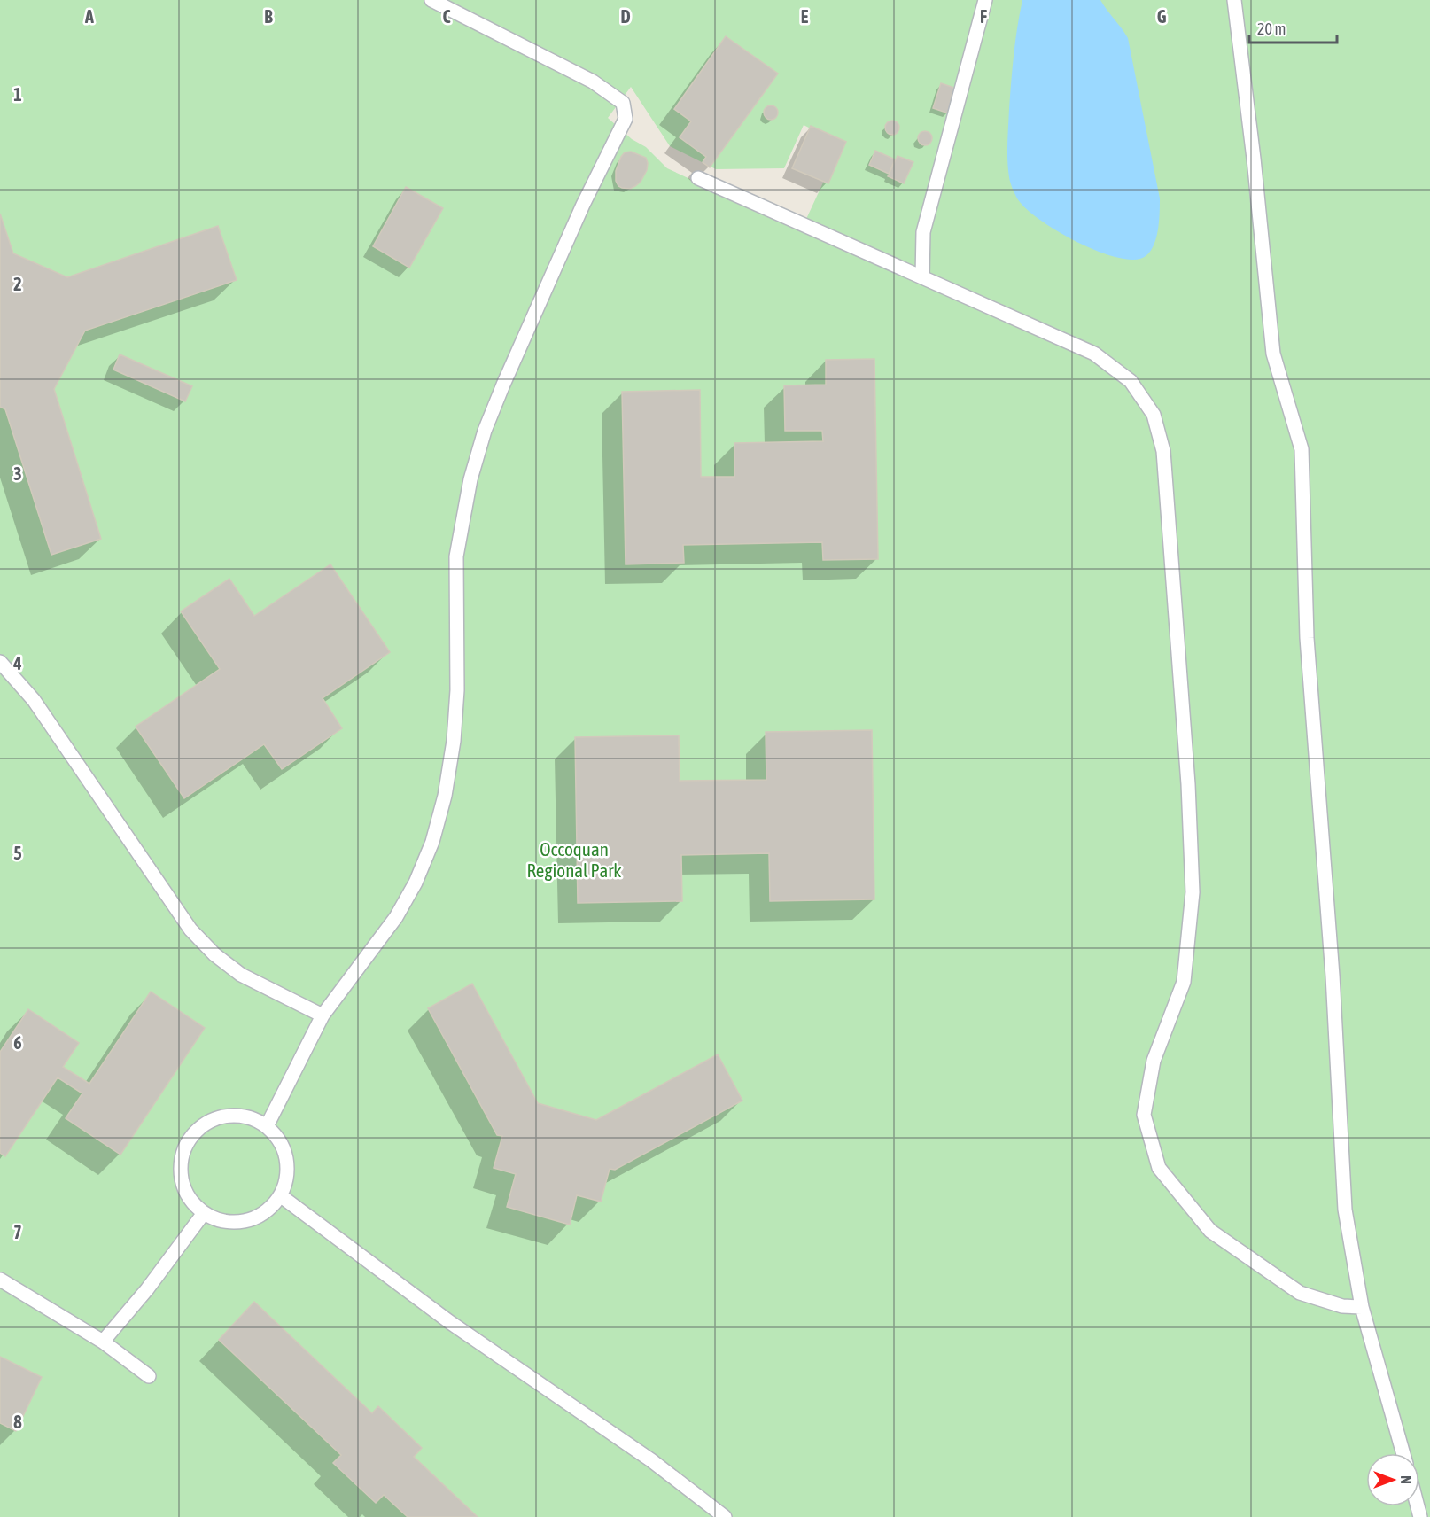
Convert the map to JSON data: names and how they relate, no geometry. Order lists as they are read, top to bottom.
{
  "parks": ["Occoquan Regional Park"],
  "scale_bar": "20 m",
  "north": "right",
  "grid": {
    "columns": [
      "A",
      "B",
      "C",
      "D",
      "E",
      "F",
      "G"
    ],
    "rows": [
      "1",
      "2",
      "3",
      "4",
      "5",
      "6",
      "7",
      "8"
    ]
  }
}
